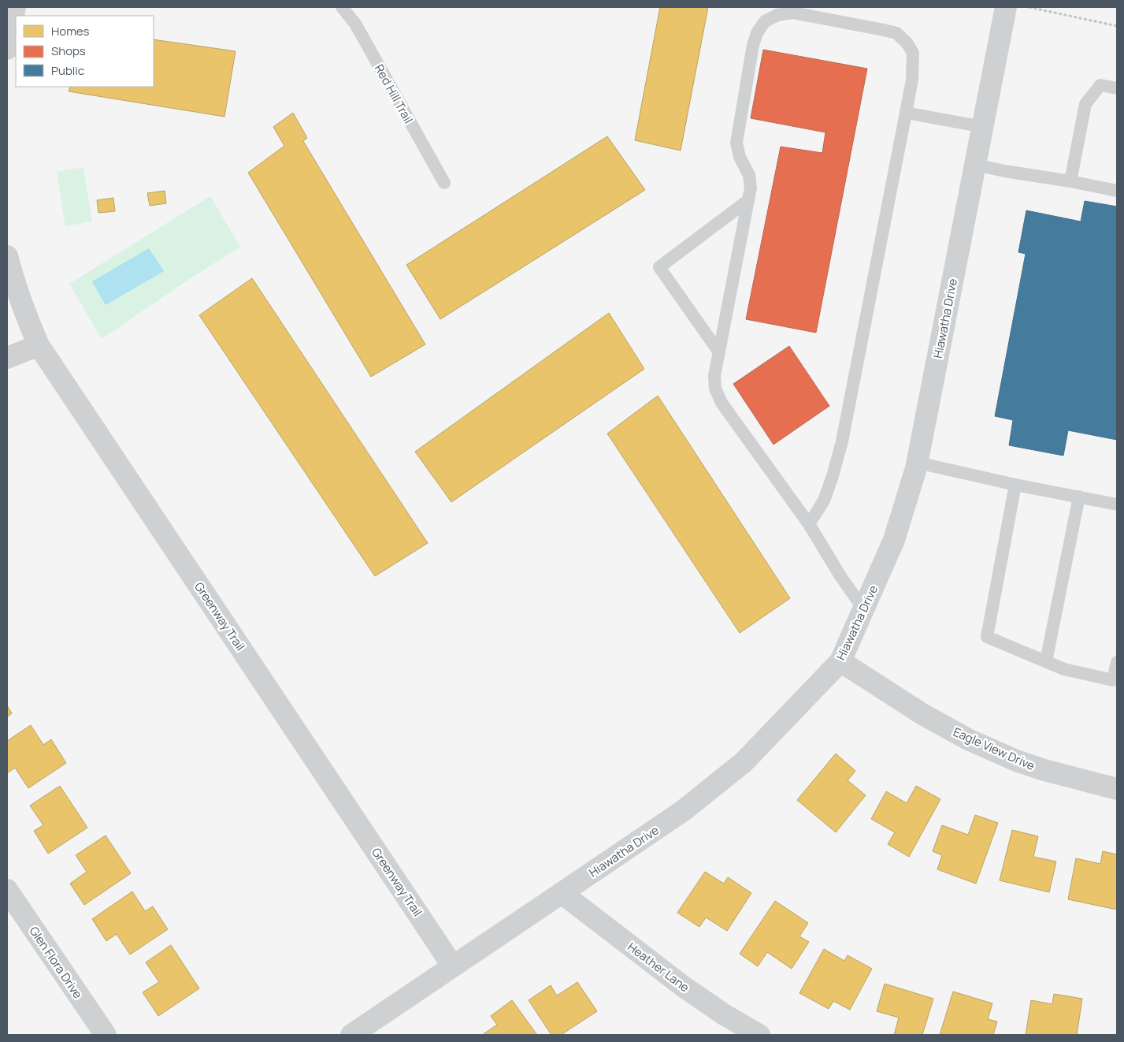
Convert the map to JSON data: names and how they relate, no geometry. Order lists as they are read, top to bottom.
{
  "streets": {
    "street": [
      "Hiawatha Drive",
      "Greenway Trail",
      "Eagle View Drive",
      "Glen Flora Drive",
      "Heather Lane"
    ],
    "lane": ["Red Hill Trail"]
  },
  "crossings": [
    ["Hiawatha Drive", "Greenway Trail"],
    ["Hiawatha Drive", "Eagle View Drive"],
    ["Hiawatha Drive", "Heather Lane"]
  ],
  "legend": ["Homes", "Shops", "Public"]
}
